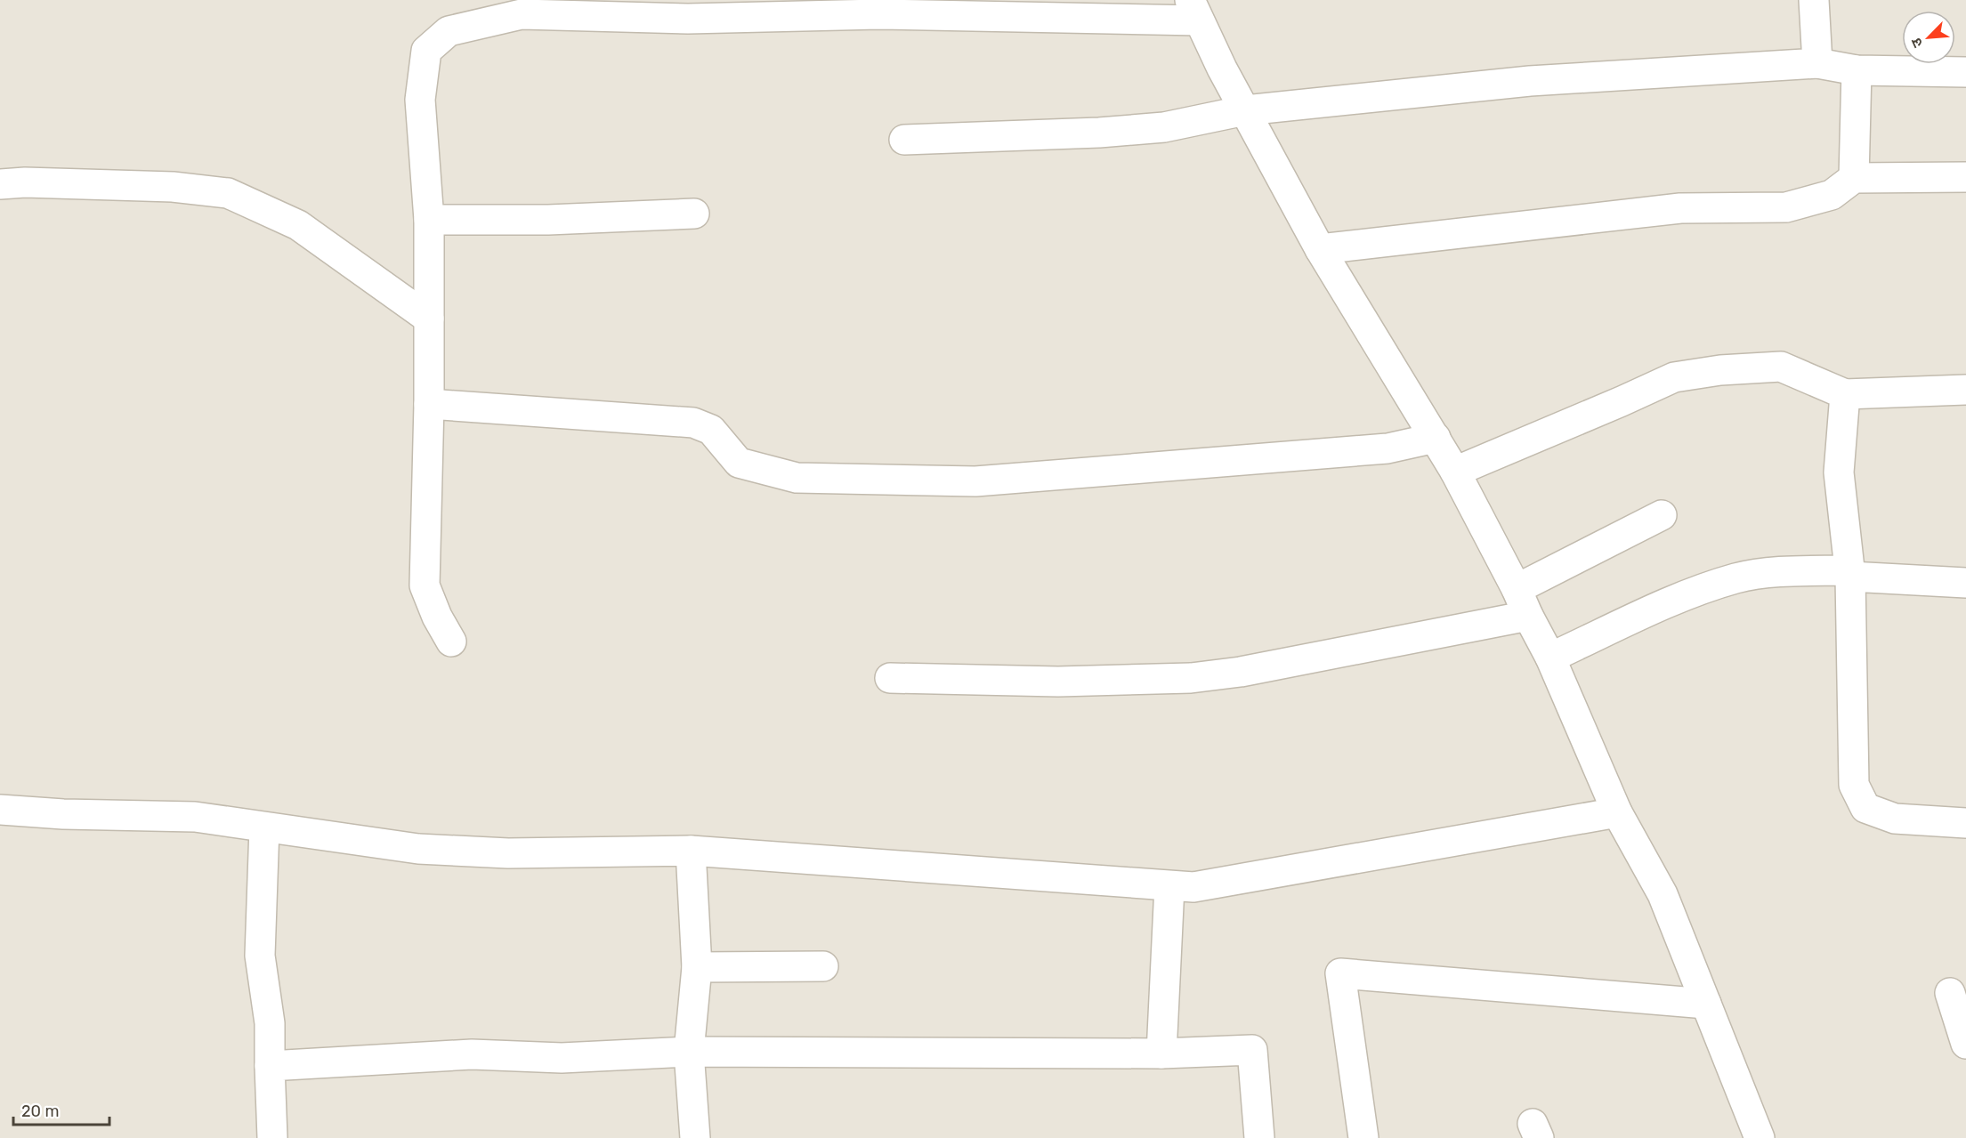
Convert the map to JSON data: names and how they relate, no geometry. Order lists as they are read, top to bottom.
{
  "scale_bar": "20 m",
  "north": "bottom left"
}
